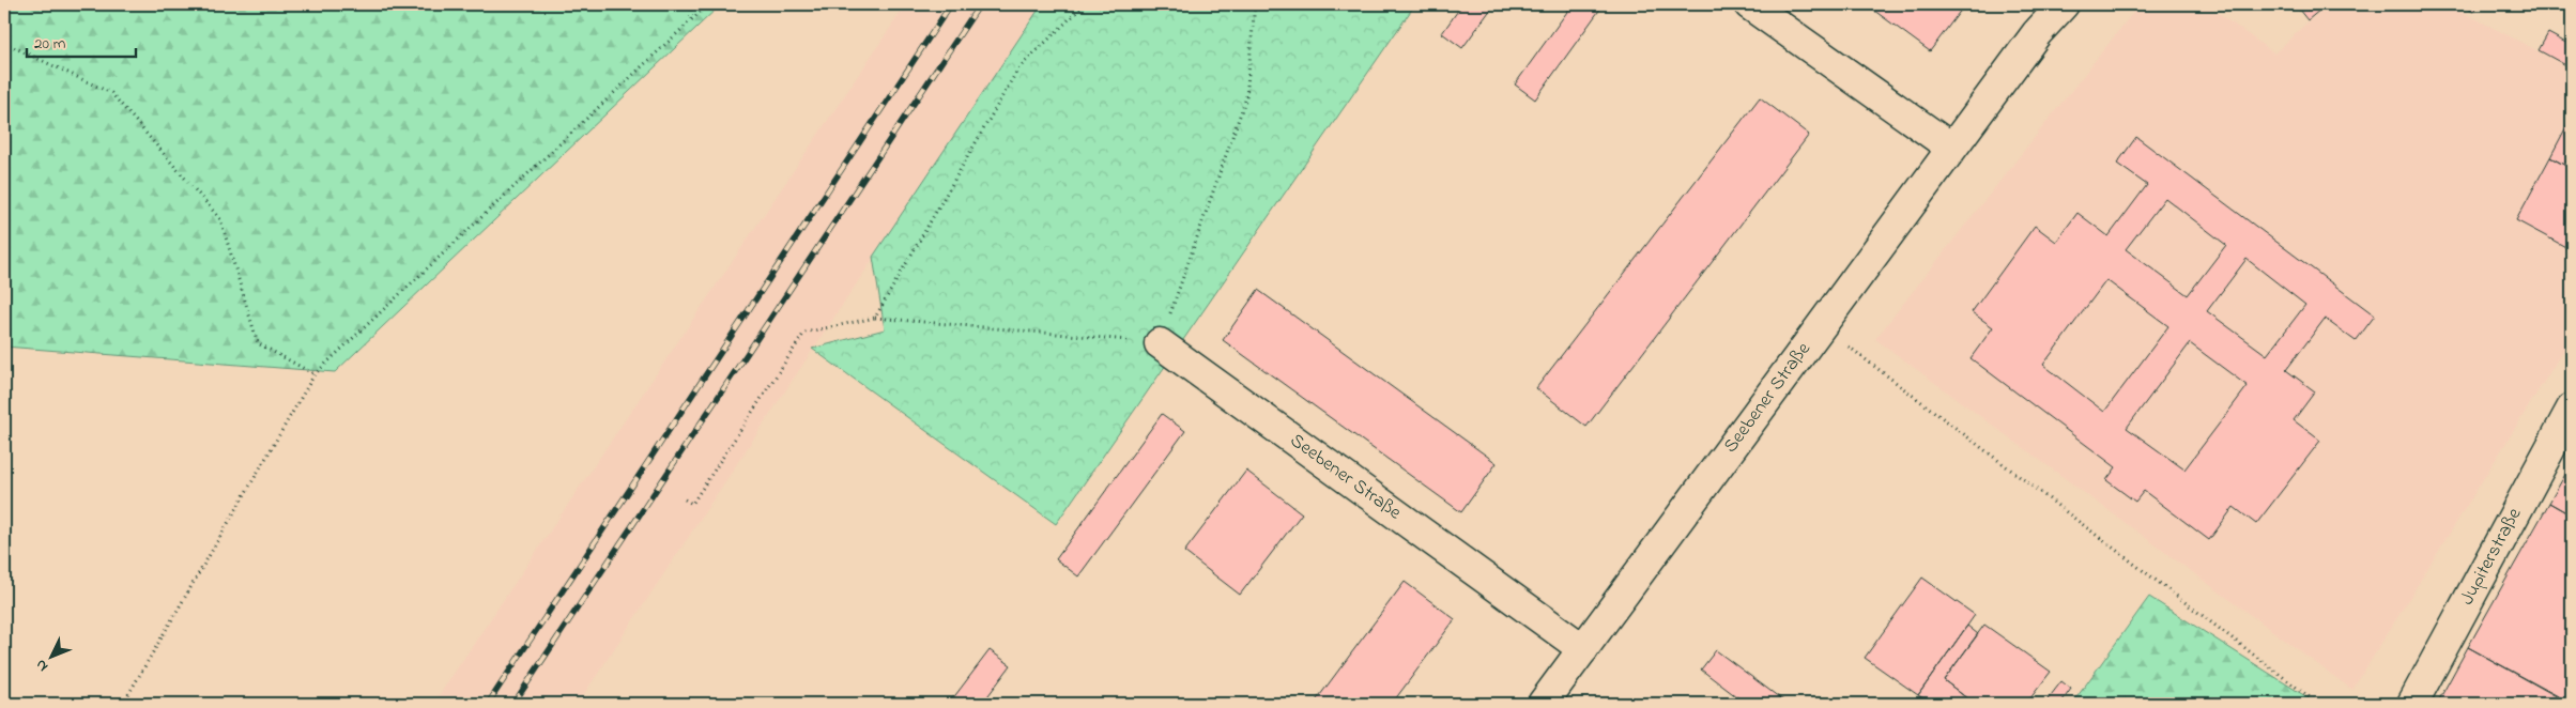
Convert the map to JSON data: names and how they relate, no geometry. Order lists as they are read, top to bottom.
{
  "streets": {
    "street": ["Seebener Straße", "Jupiterstraße"]
  },
  "scale_bar": "20 m",
  "north": "bottom left"
}
